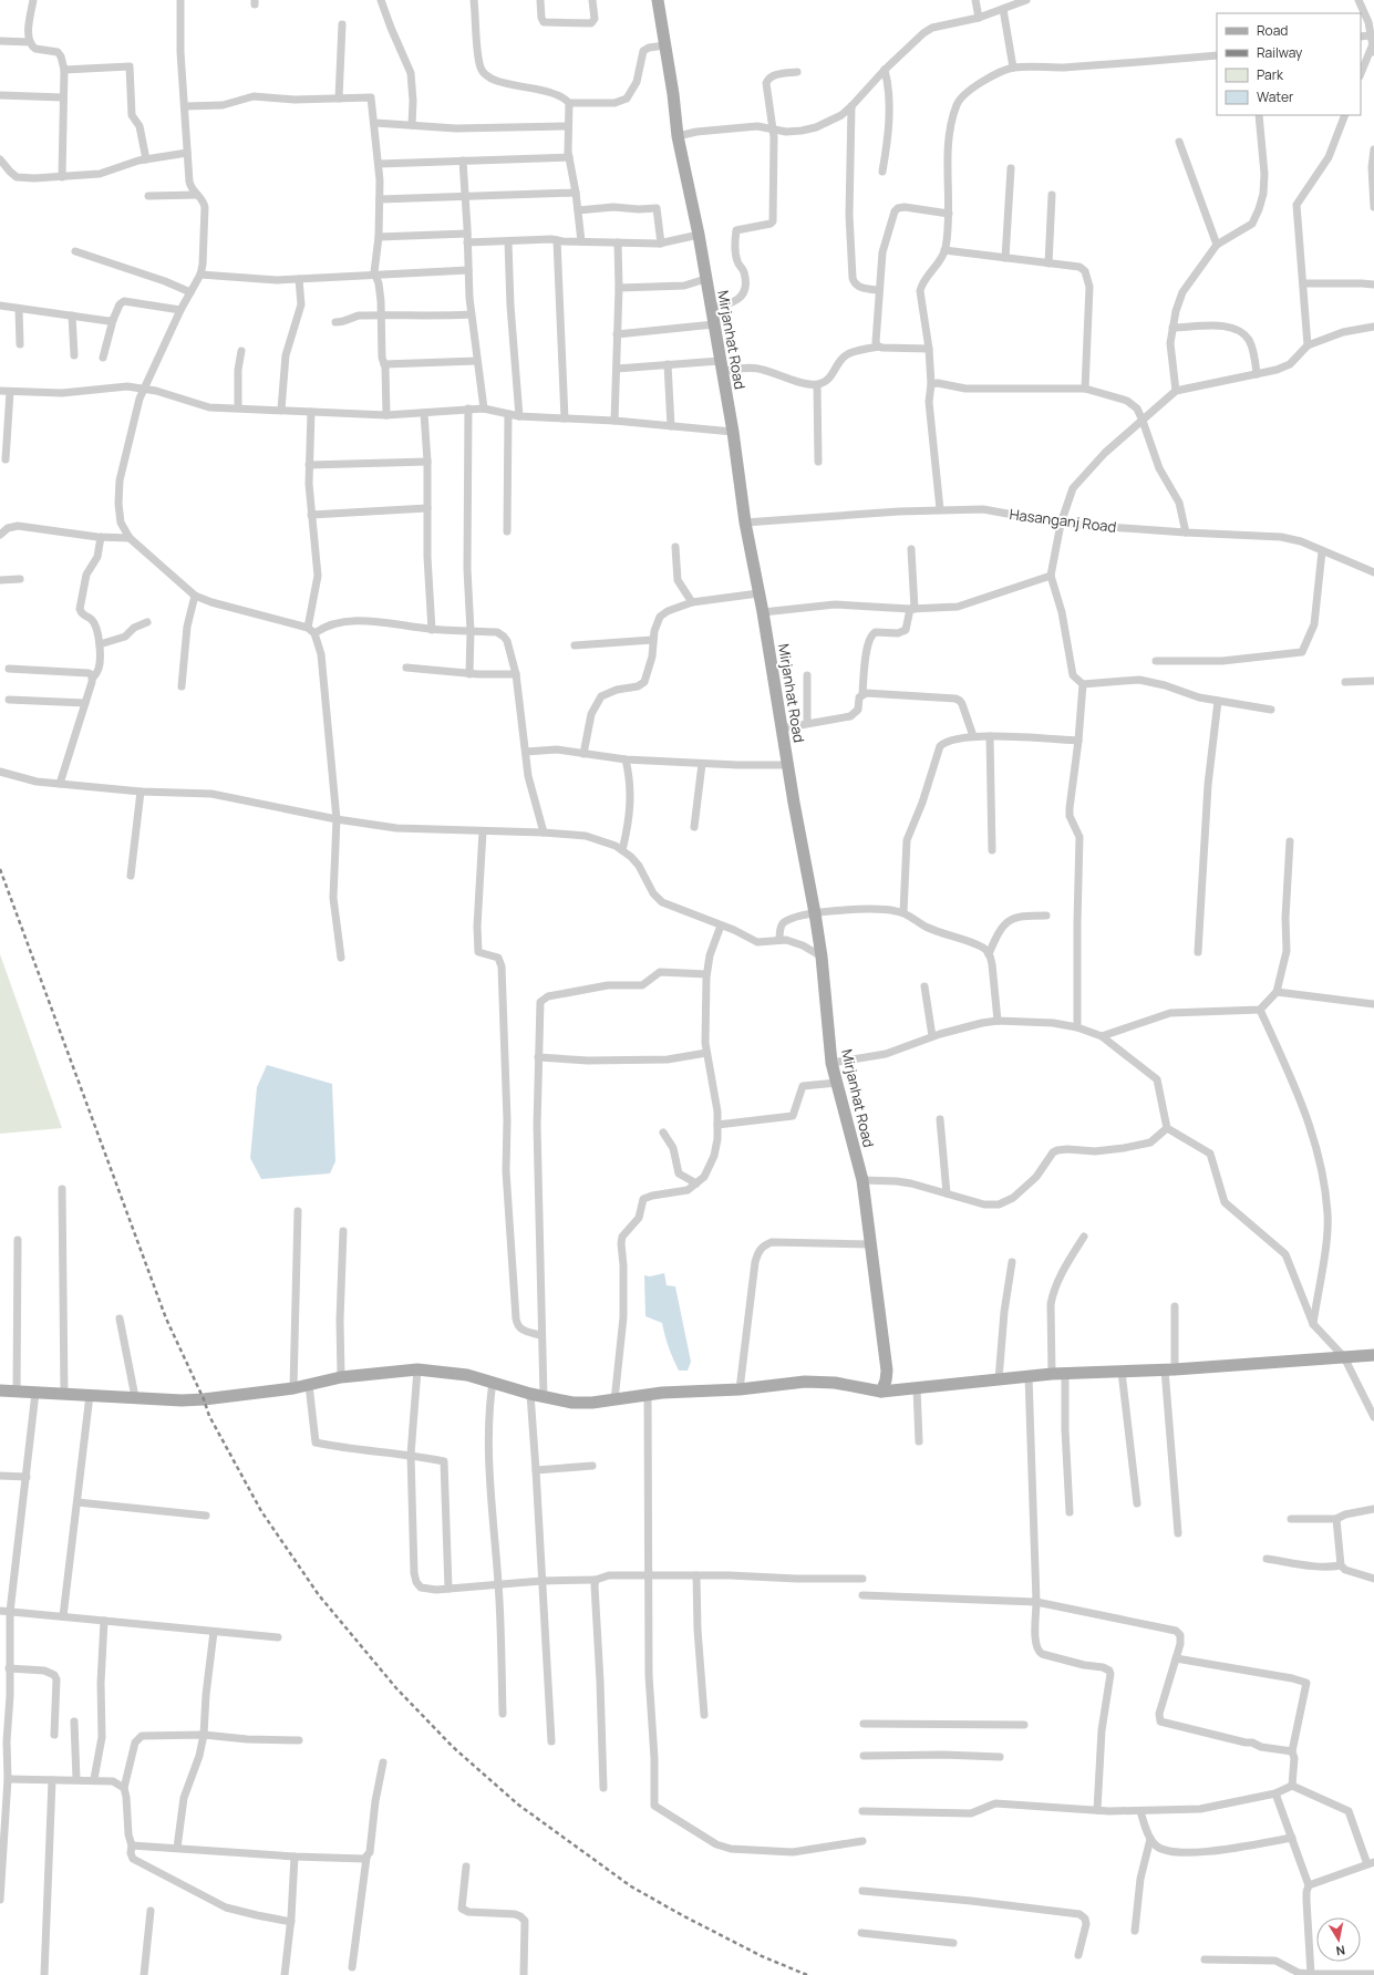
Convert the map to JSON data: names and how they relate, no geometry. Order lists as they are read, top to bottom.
{
  "streets": {
    "main road": ["Mirjanhat Road"],
    "street": ["Hasanganj Road"]
  },
  "crossings": [
    ["Mirjanhat Road", "Hasanganj Road"]
  ],
  "legend": [
    "Road",
    "Railway",
    "Park",
    "Water"
  ],
  "north": "bottom"
}
